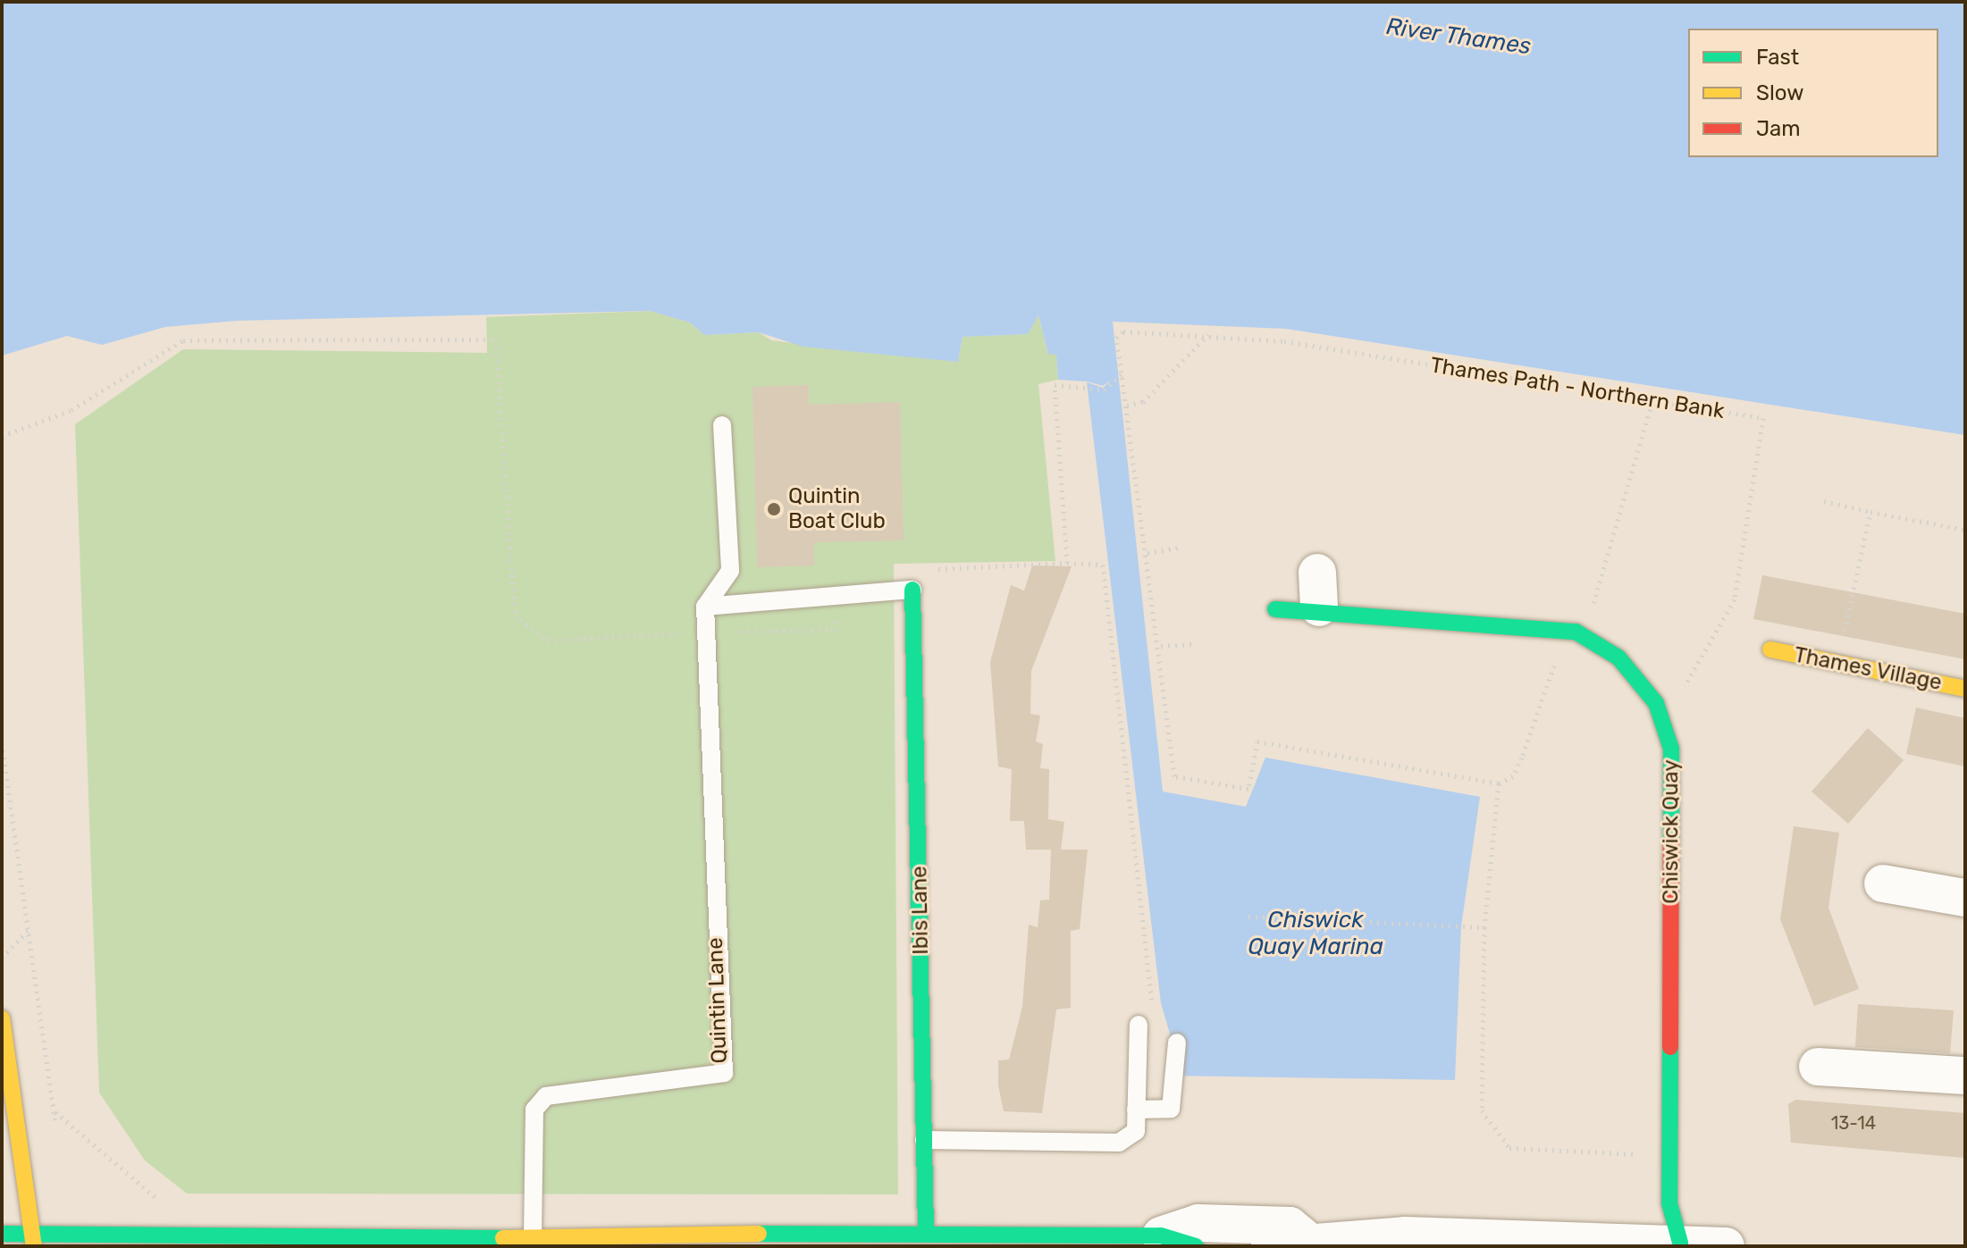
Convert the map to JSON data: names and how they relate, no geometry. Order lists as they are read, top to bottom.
{
  "streets": {
    "main road": ["Thames Village", "Chiswick Quay", "Ibis Lane"],
    "lane": ["Quintin Lane"],
    "path": ["Thames Path - Northern Bank"]
  },
  "crossings": [
    ["Thames Path - Northern Bank", "Chiswick Quay"]
  ],
  "water": ["River Thames", "Chiswick Quay Marina"],
  "places": ["Quintin Boat Club"],
  "house_numbers": ["13-14"],
  "legend": ["Fast", "Slow", "Jam"]
}
